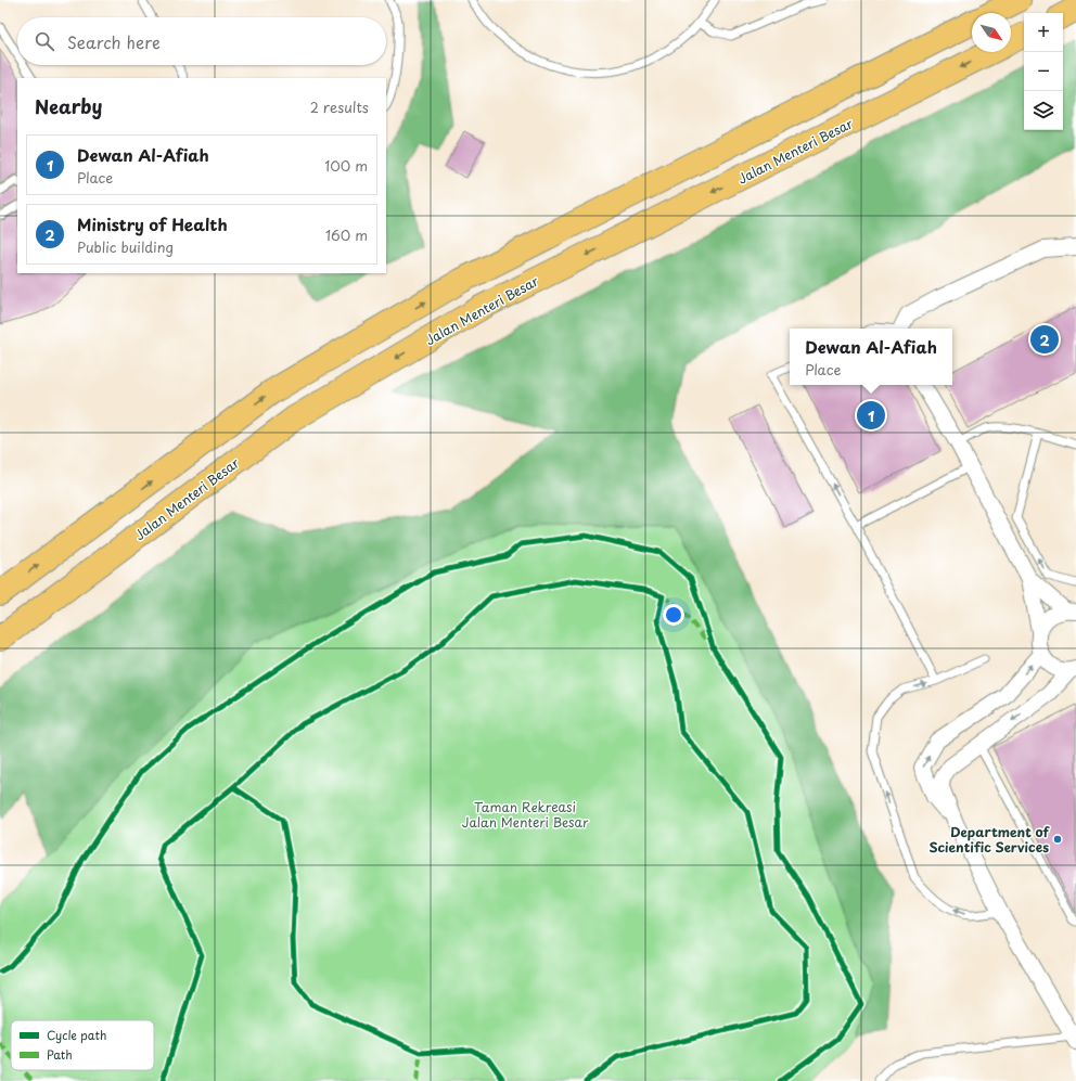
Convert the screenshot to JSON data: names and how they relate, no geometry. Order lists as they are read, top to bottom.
{
  "streets": {
    "main road": ["Jalan Menteri Besar"]
  },
  "parks": ["Taman Rekreasi Jalan Menteri Besar"],
  "places": ["Department of Scientific Services"],
  "legend": ["Cycle path", "Path"],
  "north": "bottom right",
  "page": {
    "map_buttons": ["+", "−"],
    "search": "Search here",
    "heading": ["Nearby", "2 results"],
    "list": [
      {
        "mark": "1",
        "name": "Dewan Al-Afiah",
        "note": "Place",
        "value": "100 m"
      },
      {
        "mark": "2",
        "name": "Ministry of Health",
        "note": "Public building",
        "value": "160 m"
      }
    ],
    "pins": ["2", "1"],
    "popup": ["Dewan Al-Afiah", "Place"]
  }
}
